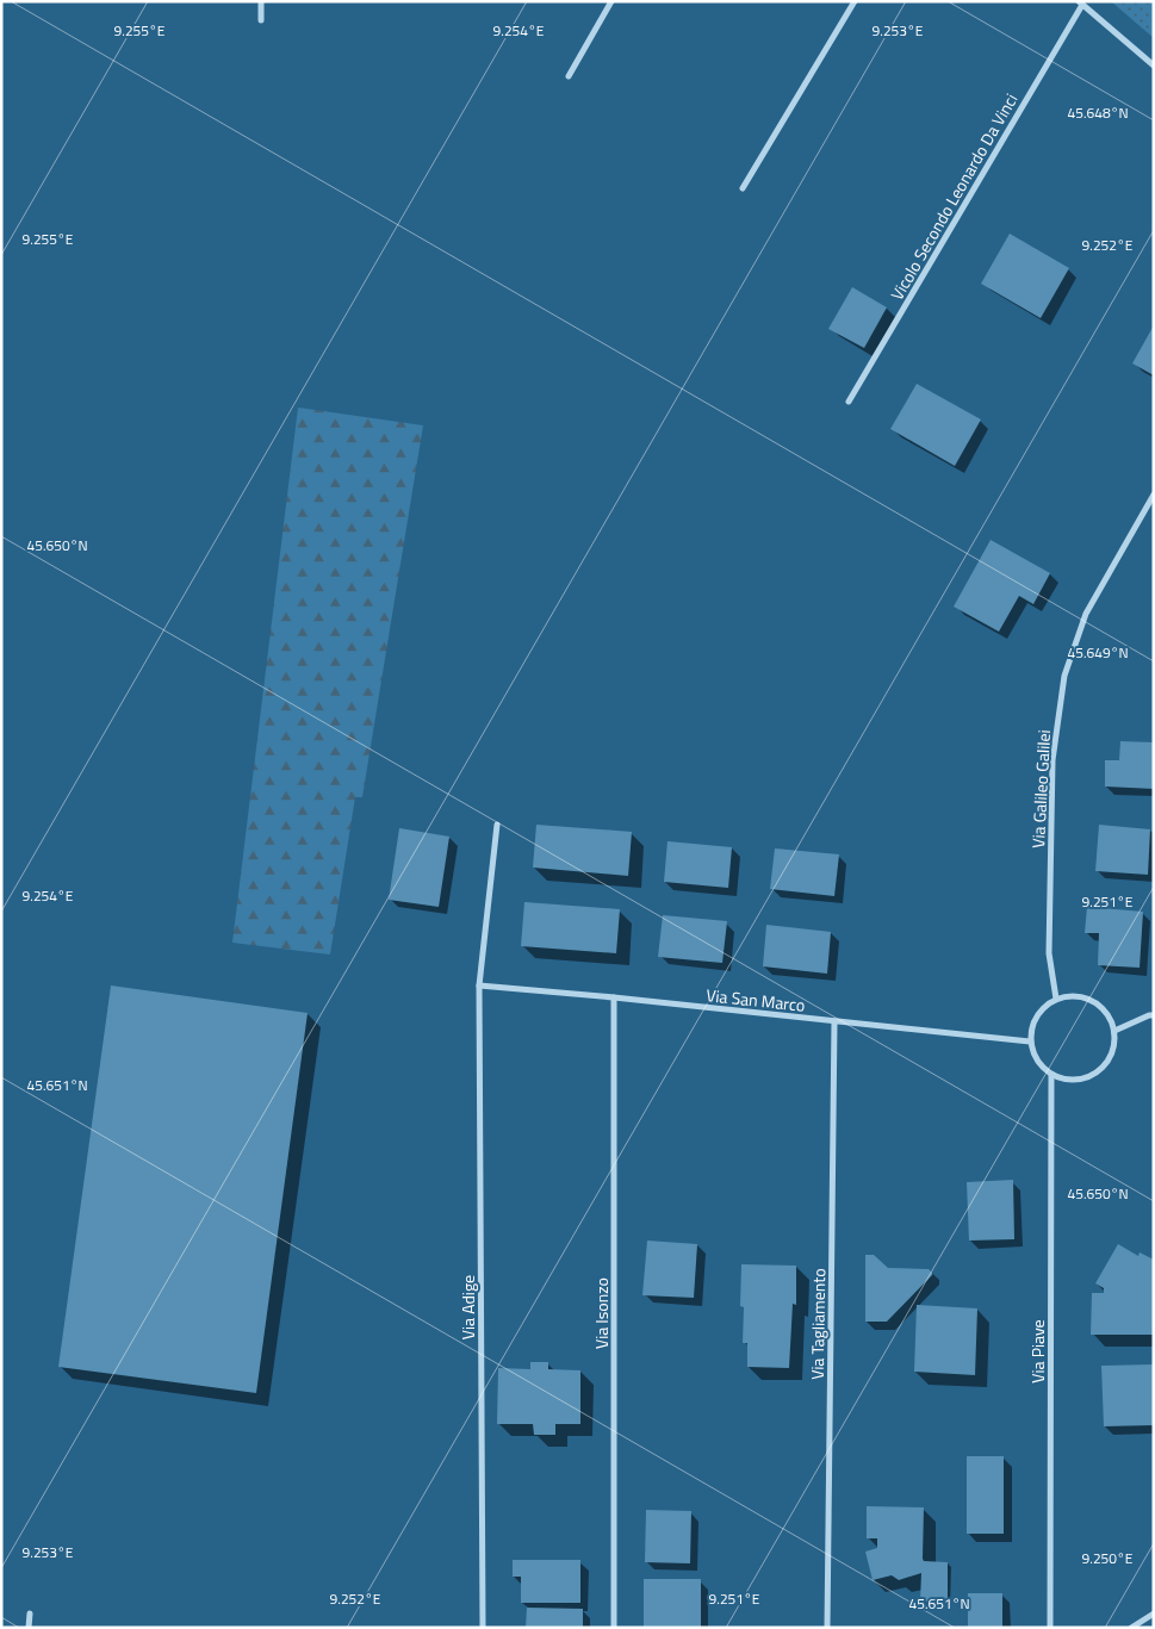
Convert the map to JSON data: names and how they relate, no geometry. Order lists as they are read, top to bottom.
{
  "streets": {
    "street": [
      "Vicolo Secondo Leonardo Da Vinci",
      "Via Galileo Galilei",
      "Via San Marco",
      "Via Adige",
      "Via Isonzo",
      "Via Tagliamento",
      "Via Piave"
    ]
  },
  "crossings": [
    ["Via Galileo Galilei", "Via San Marco"],
    ["Via Galileo Galilei", "Via Piave"],
    ["Via San Marco", "Via Adige"],
    ["Via San Marco", "Via Isonzo"],
    ["Via San Marco", "Via Tagliamento"],
    ["Via San Marco", "Via Piave"]
  ],
  "coordinates": [
    "9.255°E",
    "9.254°E",
    "9.253°E",
    "45.648°N",
    "9.252°E",
    "45.650°N",
    "45.649°N",
    "9.251°E",
    "45.651°N",
    "9.250°E"
  ]
}
